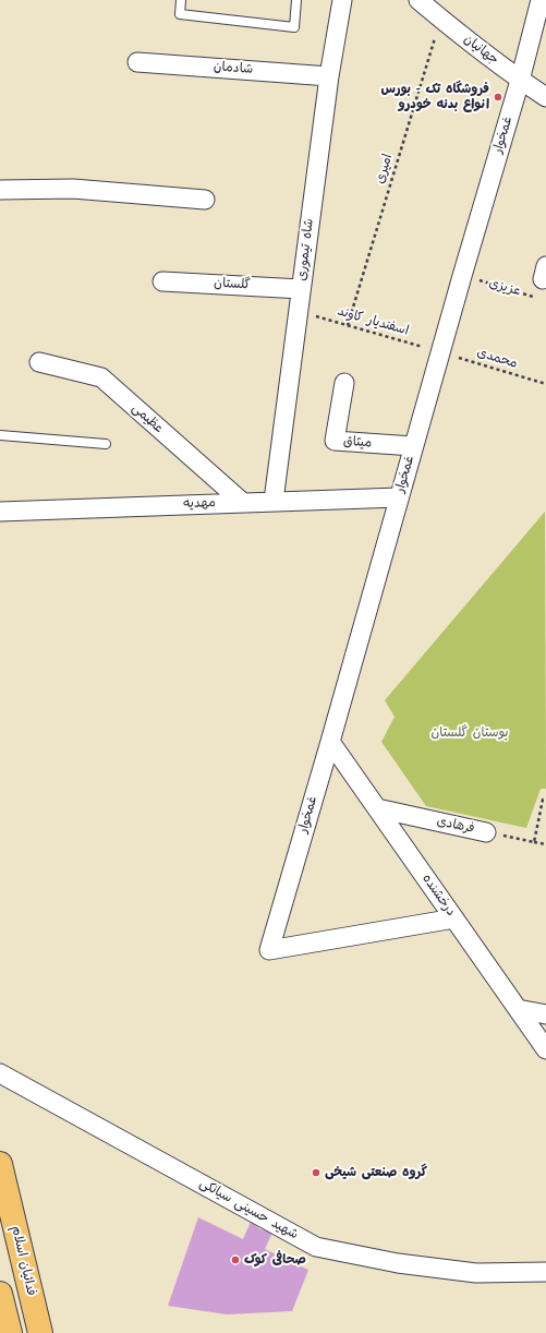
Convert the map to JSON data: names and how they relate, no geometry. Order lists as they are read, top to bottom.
{
  "streets": {
    "main road": ["فدائیان اسلام"],
    "street": [
      "جهانیان",
      "شادمان",
      "غمخوار",
      "شاه تیموری",
      "گلستان",
      "عظیمی",
      "میثاق",
      "مهدیه",
      "فرهادی",
      "درخشنده",
      "شهید حسینی سیانکی"
    ],
    "path": [
      "امیری",
      "عزیزی",
      "اسفندیار کاوند",
      "محمدی"
    ]
  },
  "crossings": [
    ["جهانیان", "غمخوار"],
    ["جهانیان", "امیری"],
    ["شادمان", "شاه تیموری"],
    ["غمخوار", "عزیزی"],
    ["غمخوار", "اسفندیار کاوند"],
    ["غمخوار", "محمدی"],
    ["غمخوار", "میثاق"],
    ["غمخوار", "مهدیه"],
    ["غمخوار", "درخشنده"],
    ["امیری", "اسفندیار کاوند"],
    ["شاه تیموری", "گلستان"],
    ["شاه تیموری", "اسفندیار کاوند"],
    ["شاه تیموری", "مهدیه"],
    ["اسفندیار کاوند", "محمدی"],
    ["عظیمی", "مهدیه"],
    ["فرهادی", "درخشنده"]
  ],
  "parks": ["بوستان گلستان"],
  "places": ["فروشگاه تک - بورس انواع بدنه خودرو", "گروه صنعتی شیخی", "صحافی کوک"]
}
